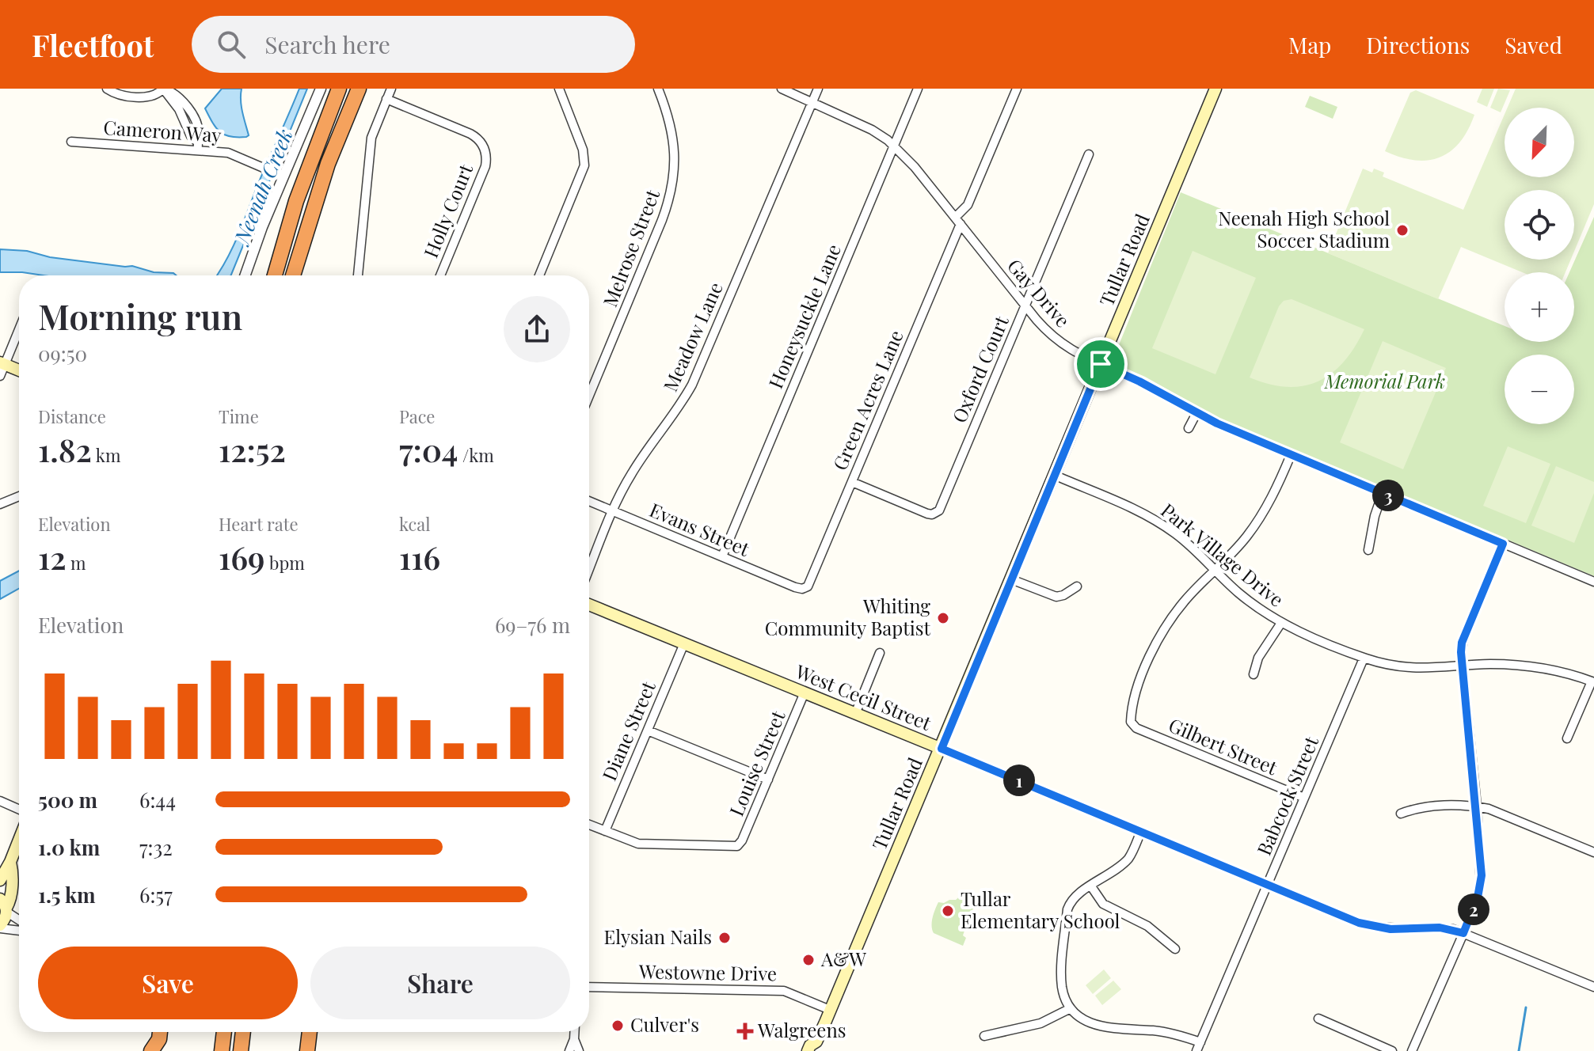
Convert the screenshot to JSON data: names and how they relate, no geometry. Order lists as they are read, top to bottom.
{
  "streets": {
    "main road": ["Tullar Road", "West Cecil Street"],
    "street": [
      "Cameron Way",
      "Holly Court",
      "Melrose Street",
      "Gay Drive",
      "Honeysuckle Lane",
      "Meadow Lane",
      "Oxford Court",
      "Green Acres Lane",
      "Evans Street",
      "Park Village Drive",
      "Diane Street",
      "Gilbert Street",
      "Louise Street",
      "Babcock Street",
      "Westowne Drive"
    ]
  },
  "crossings": [
    ["Tullar Road", "Gay Drive"],
    ["Tullar Road", "Park Village Drive"],
    ["Tullar Road", "West Cecil Street"],
    ["Tullar Road", "Westowne Drive"],
    ["Gay Drive", "Honeysuckle Lane"],
    ["Gay Drive", "Meadow Lane"],
    ["Gay Drive", "Oxford Court"],
    ["Gay Drive", "Green Acres Lane"],
    ["Honeysuckle Lane", "Evans Street"],
    ["Meadow Lane", "Evans Street"],
    ["Oxford Court", "Green Acres Lane"],
    ["Green Acres Lane", "Evans Street"],
    ["Park Village Drive", "Gilbert Street"],
    ["Park Village Drive", "Babcock Street"],
    ["West Cecil Street", "Diane Street"],
    ["West Cecil Street", "Louise Street"],
    ["West Cecil Street", "Babcock Street"],
    ["Diane Street", "Louise Street"],
    ["Gilbert Street", "Babcock Street"]
  ],
  "water": ["Neenah Creek"],
  "parks": ["Memorial Park"],
  "places": {
    "other": [
      "Neenah High School Soccer Stadium",
      "Whiting Community Baptist",
      "Tullar Elementary School",
      "Elysian Nails",
      "A&W",
      "Culver's"
    ],
    "health": ["Walgreens"]
  },
  "north": "bottom left",
  "page": {
    "header": "Fleetfoot",
    "search": "Search here",
    "nav": ["Map", "Directions", "Saved"],
    "map_buttons": ["+", "−"],
    "heading": ["Morning run", "09:50"],
    "stats": [
      ["Distance", "1.82 km"],
      ["Time", "12:52"],
      ["Pace", "7:04 /km"],
      ["Elevation", "12 m"],
      ["Heart rate", "169 bpm"],
      ["kcal", "116"]
    ],
    "pins": ["3", "1", "2"],
    "chart": ["Elevation", "69–76 m"],
    "list": [
      {
        "name": "500 m",
        "note": "6:44"
      },
      {
        "name": "1.0 km",
        "note": "7:32"
      },
      {
        "name": "1.5 km",
        "note": "6:57"
      }
    ],
    "buttons": ["Save", "Share"]
  }
}
